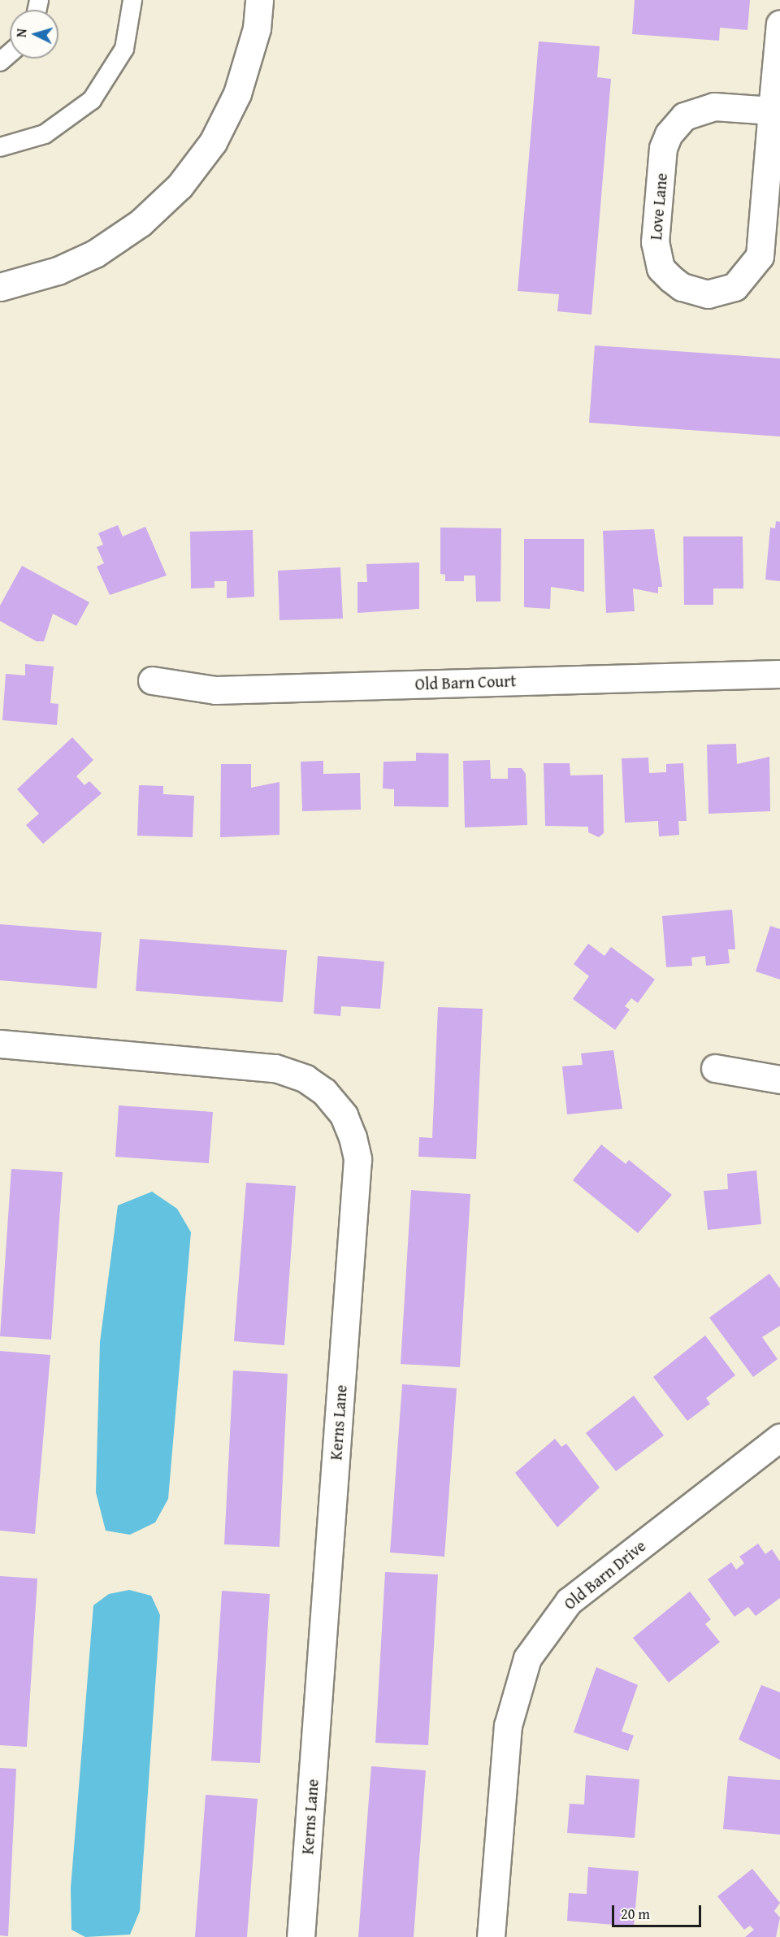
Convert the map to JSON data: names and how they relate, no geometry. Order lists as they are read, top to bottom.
{
  "streets": {
    "street": [
      "Love Lane",
      "Old Barn Court",
      "Kerns Lane",
      "Old Barn Drive"
    ]
  },
  "scale_bar": "20 m",
  "north": "left"
}
